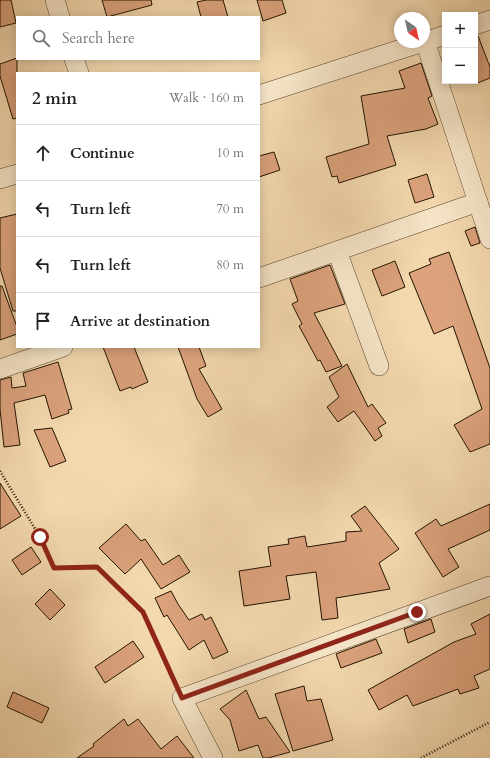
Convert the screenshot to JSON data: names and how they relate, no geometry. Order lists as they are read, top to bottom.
{
  "north": "bottom right",
  "page": {
    "map_buttons": ["+", "−"],
    "search": "Search here",
    "heading": ["2 min", "Walk · 160 m"],
    "list": [
      ["Continue", "10 m"],
      ["Turn left", "70 m"],
      ["Turn left", "80 m"],
      "Arrive at destination"
    ]
  }
}
